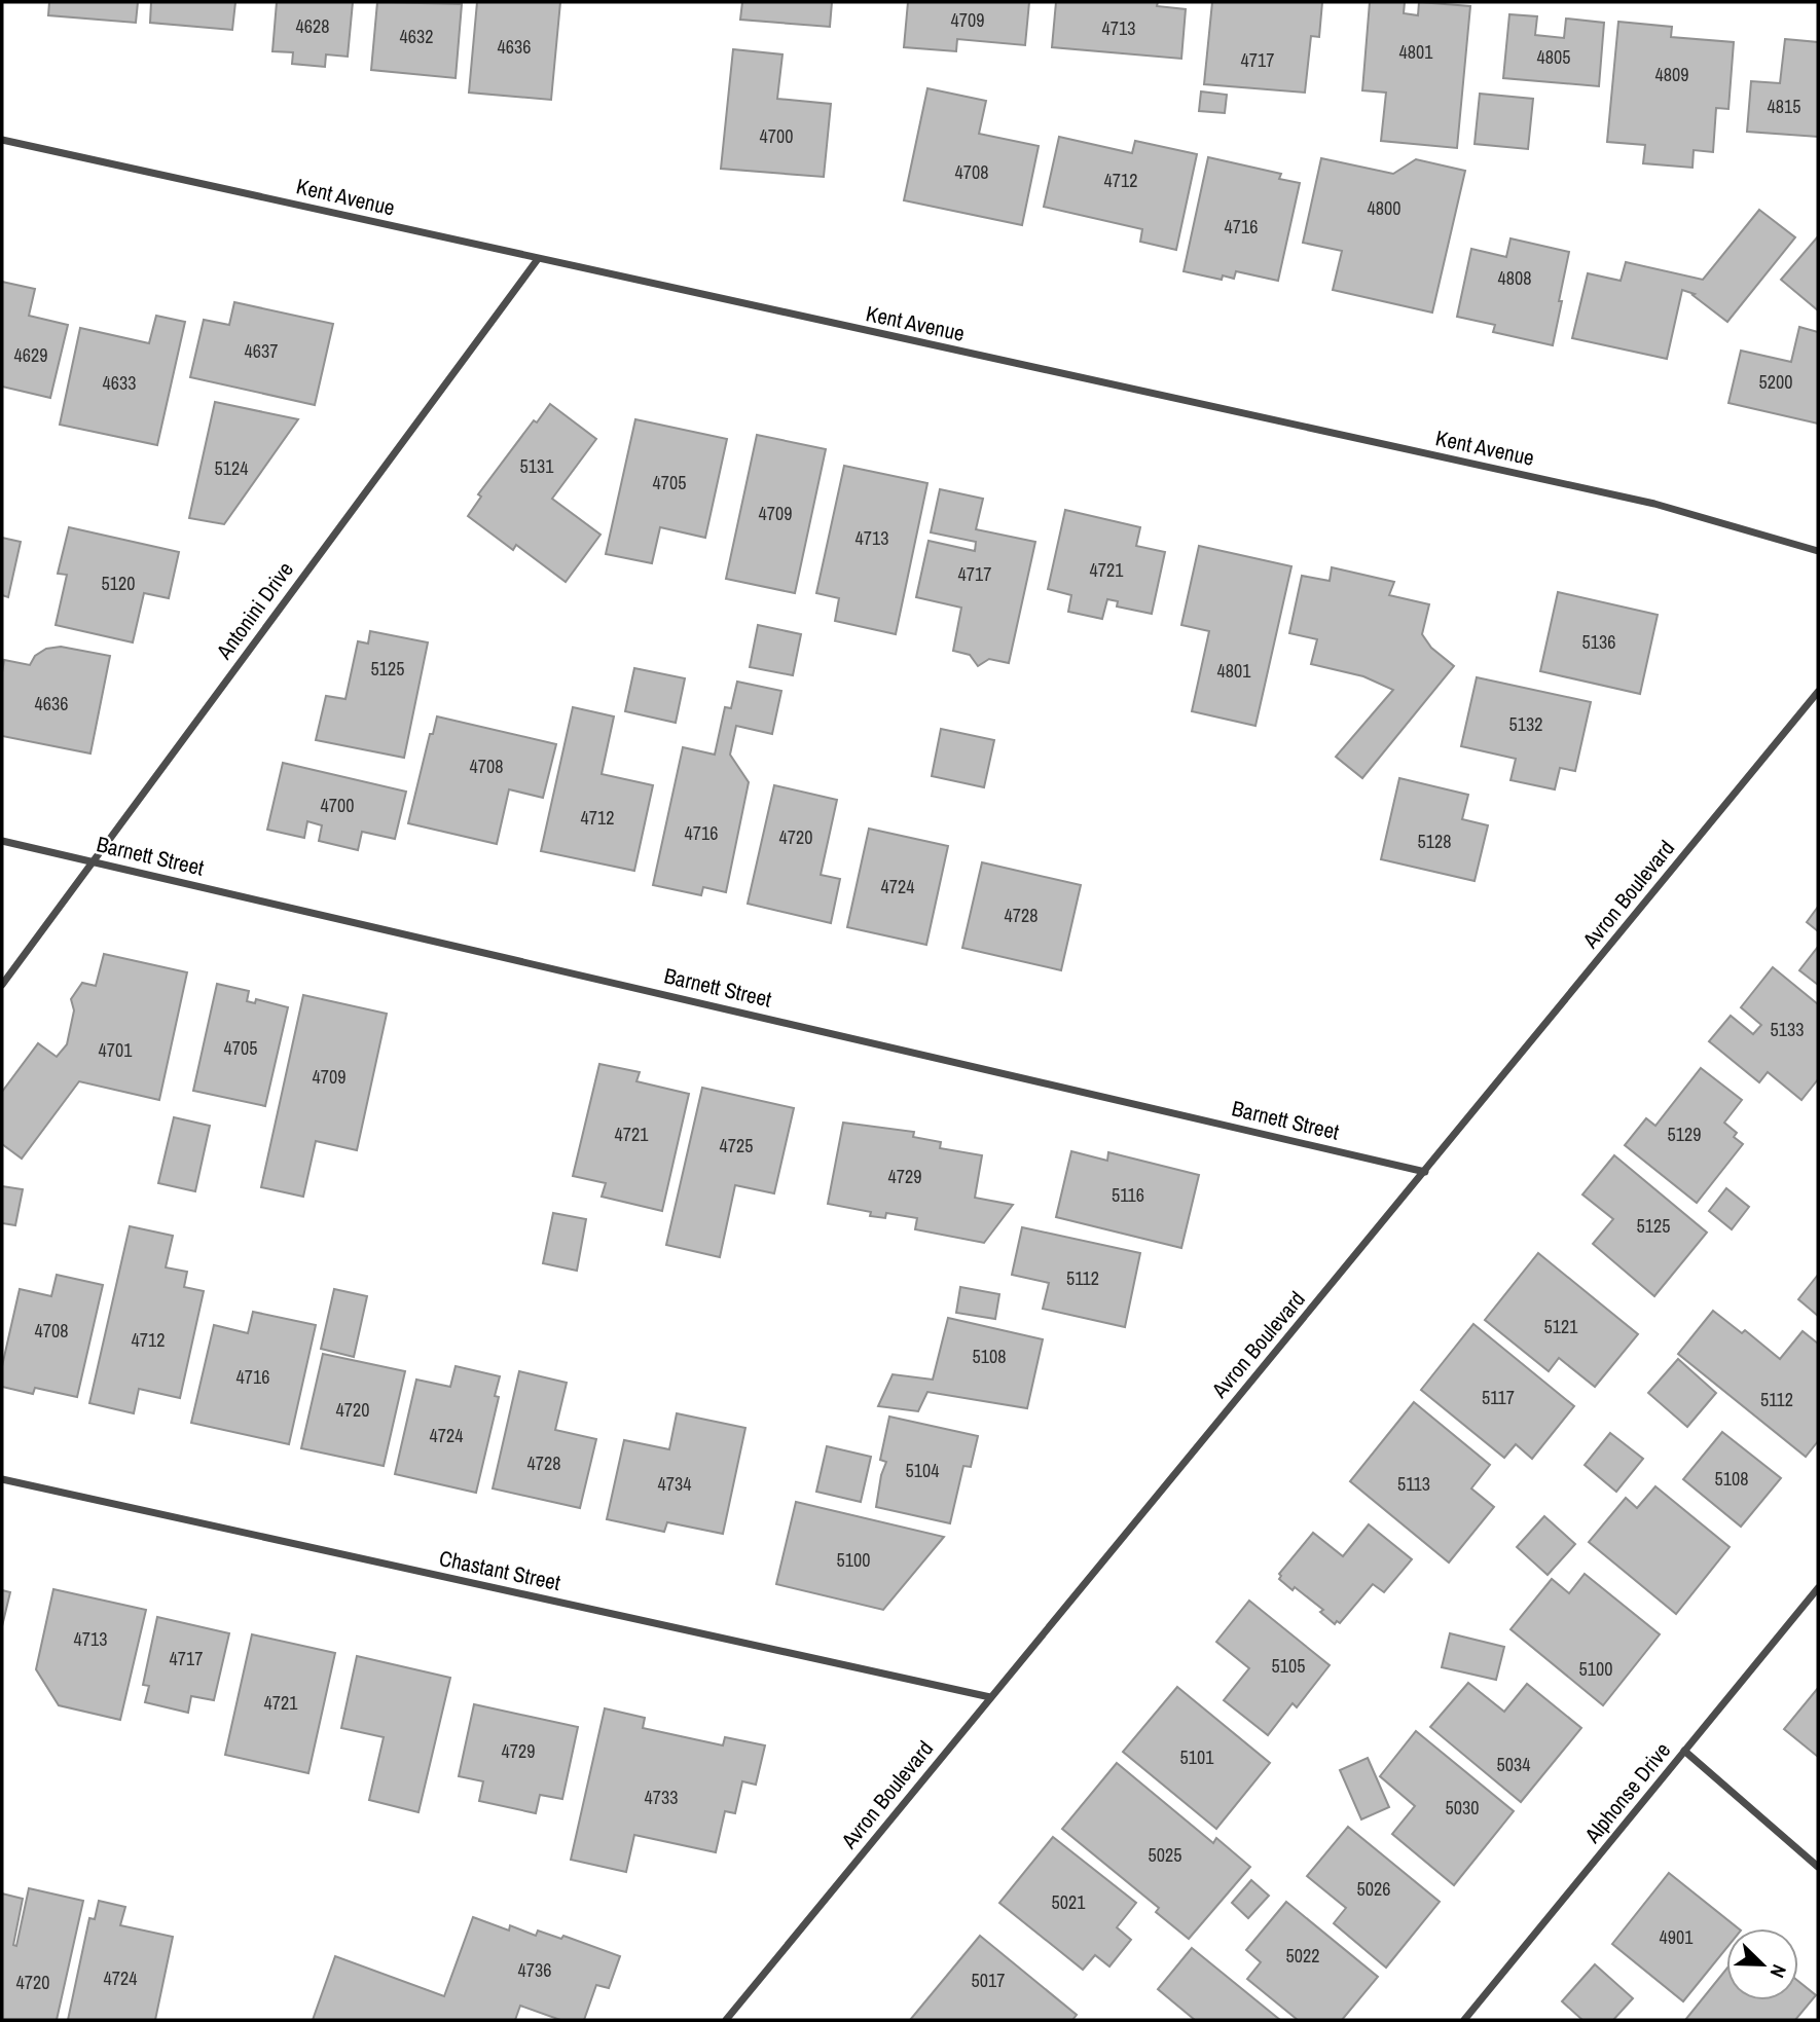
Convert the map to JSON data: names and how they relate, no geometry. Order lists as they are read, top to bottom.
{
  "streets": {
    "street": [
      "Kent Avenue",
      "Antonini Drive",
      "Barnett Street",
      "Avron Boulevard",
      "Chastant Street",
      "Alphonse Drive"
    ]
  },
  "crossings": [
    ["Kent Avenue", "Antonini Drive"],
    ["Antonini Drive", "Barnett Street"],
    ["Barnett Street", "Avron Boulevard"],
    ["Avron Boulevard", "Chastant Street"]
  ],
  "house_numbers": [
    "4709",
    "4628",
    "4713",
    "4632",
    "4636",
    "4801",
    "4805",
    "4717",
    "4809",
    "4815",
    "4700",
    "4708",
    "4712",
    "4800",
    "4716",
    "4808",
    "4637",
    "4629",
    "5200",
    "4633",
    "5131",
    "5124",
    "4705",
    "4709",
    "4713",
    "4721",
    "4717",
    "5120",
    "5136",
    "5125",
    "4801",
    "4636",
    "5132",
    "4708",
    "4700",
    "4712",
    "4716",
    "4720",
    "5128",
    "4724",
    "4728",
    "5133",
    "4705",
    "4701",
    "4709",
    "4721",
    "5129",
    "4725",
    "4729",
    "5116",
    "5125",
    "5112",
    "5121",
    "4708",
    "4712",
    "5108",
    "4716",
    "5117",
    "5112",
    "4720",
    "4724",
    "4728",
    "5104",
    "5108",
    "4734",
    "5113",
    "5100",
    "4713",
    "4717",
    "5105",
    "5100",
    "4721",
    "4729",
    "5101",
    "5034",
    "4733",
    "5030",
    "5025",
    "5026",
    "5021",
    "4901",
    "5022",
    "4736",
    "4724",
    "5017",
    "4720"
  ],
  "north": "bottom right"
}
